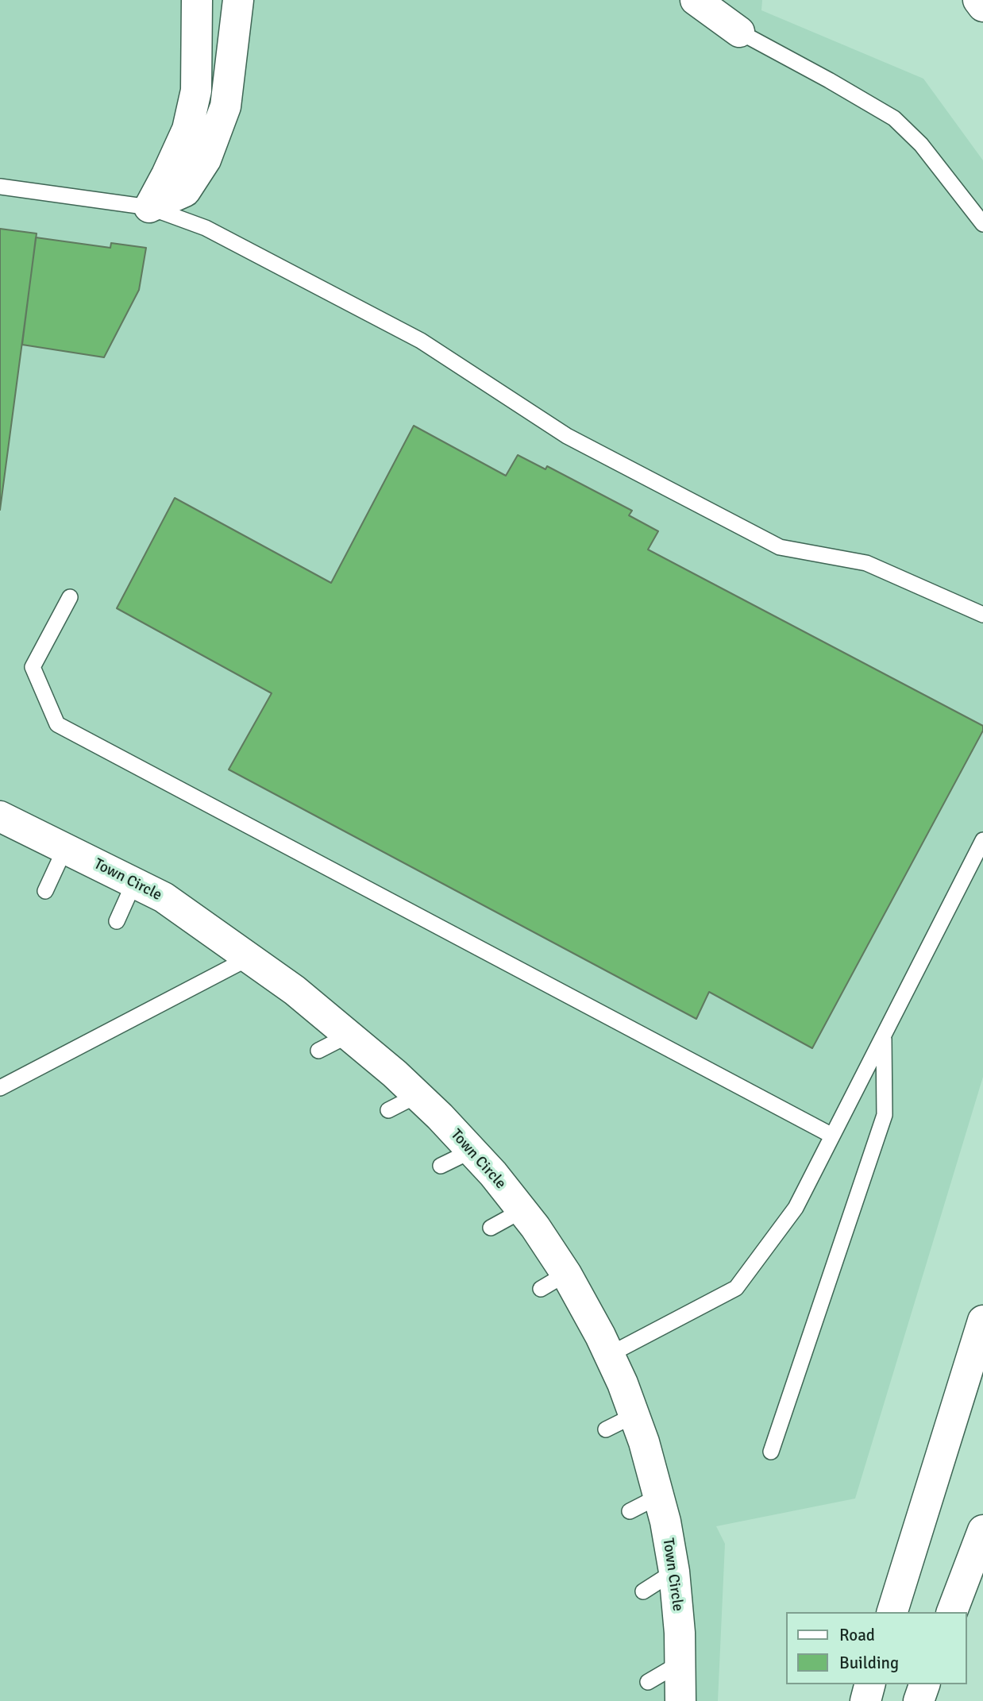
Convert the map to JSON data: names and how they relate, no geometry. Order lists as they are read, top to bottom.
{
  "streets": {
    "main road": ["Town Circle"]
  },
  "legend": ["Road", "Building"]
}
